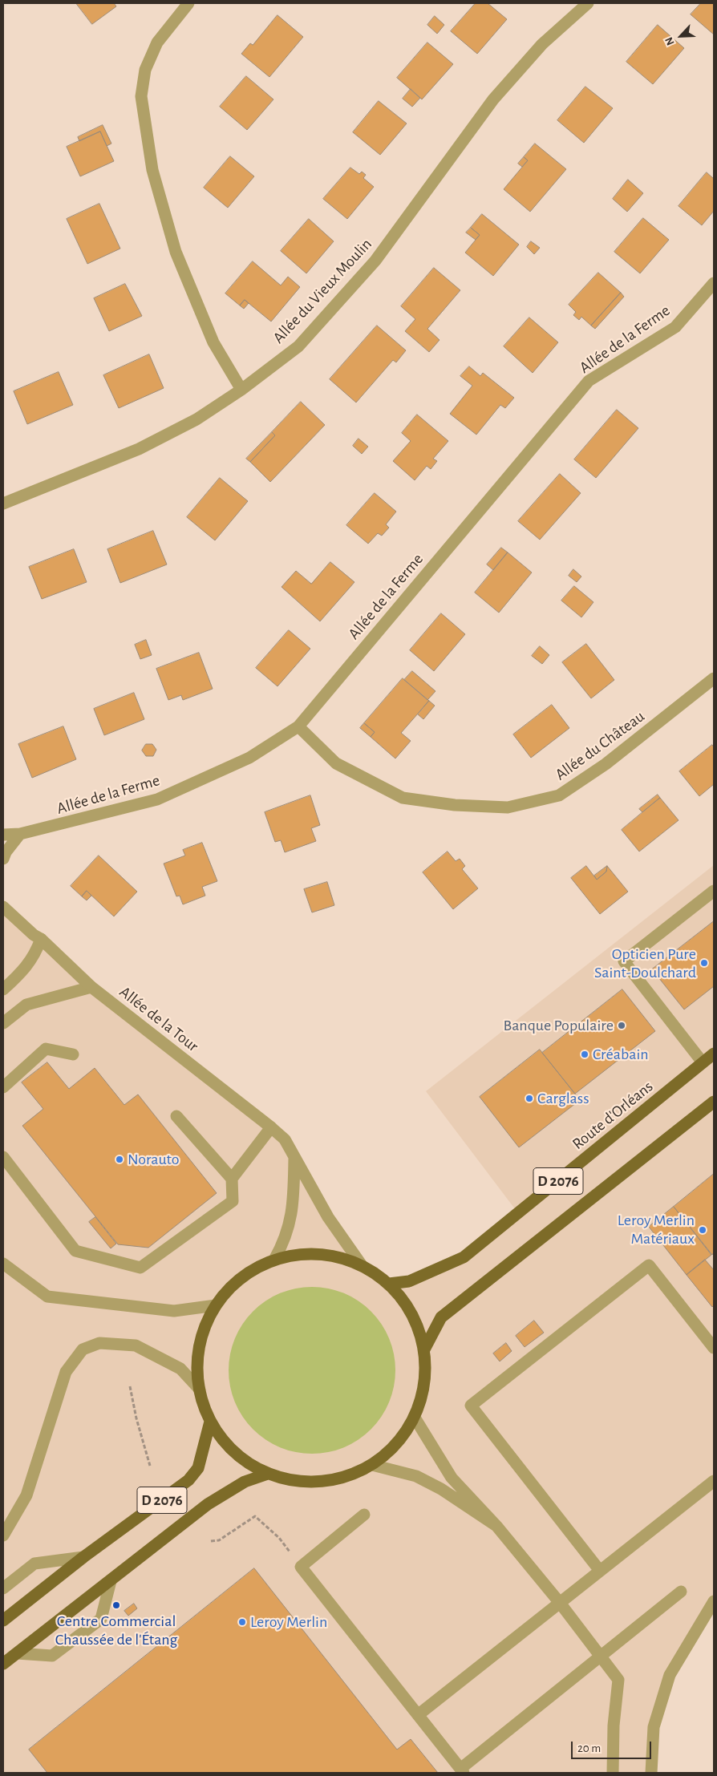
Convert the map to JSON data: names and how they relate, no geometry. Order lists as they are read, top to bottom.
{
  "streets": {
    "main road": ["Route d'Orléans", "D 2076"],
    "street": [
      "Allée du Vieux Moulin",
      "Allée de la Ferme",
      "Allée du Château",
      "Allée de la Tour"
    ]
  },
  "crossings": [
    ["Allée de la Ferme", "Allée du Château"]
  ],
  "places": [
    "Opticien Pure Saint-Doulchard",
    "Banque Populaire",
    "Créabain",
    "Carglass",
    "Norauto",
    "Leroy Merlin Matériaux",
    "Centre Commercial Chaussée de l'Étang",
    "Leroy Merlin"
  ],
  "scale_bar": "20 m",
  "north": "bottom left"
}
